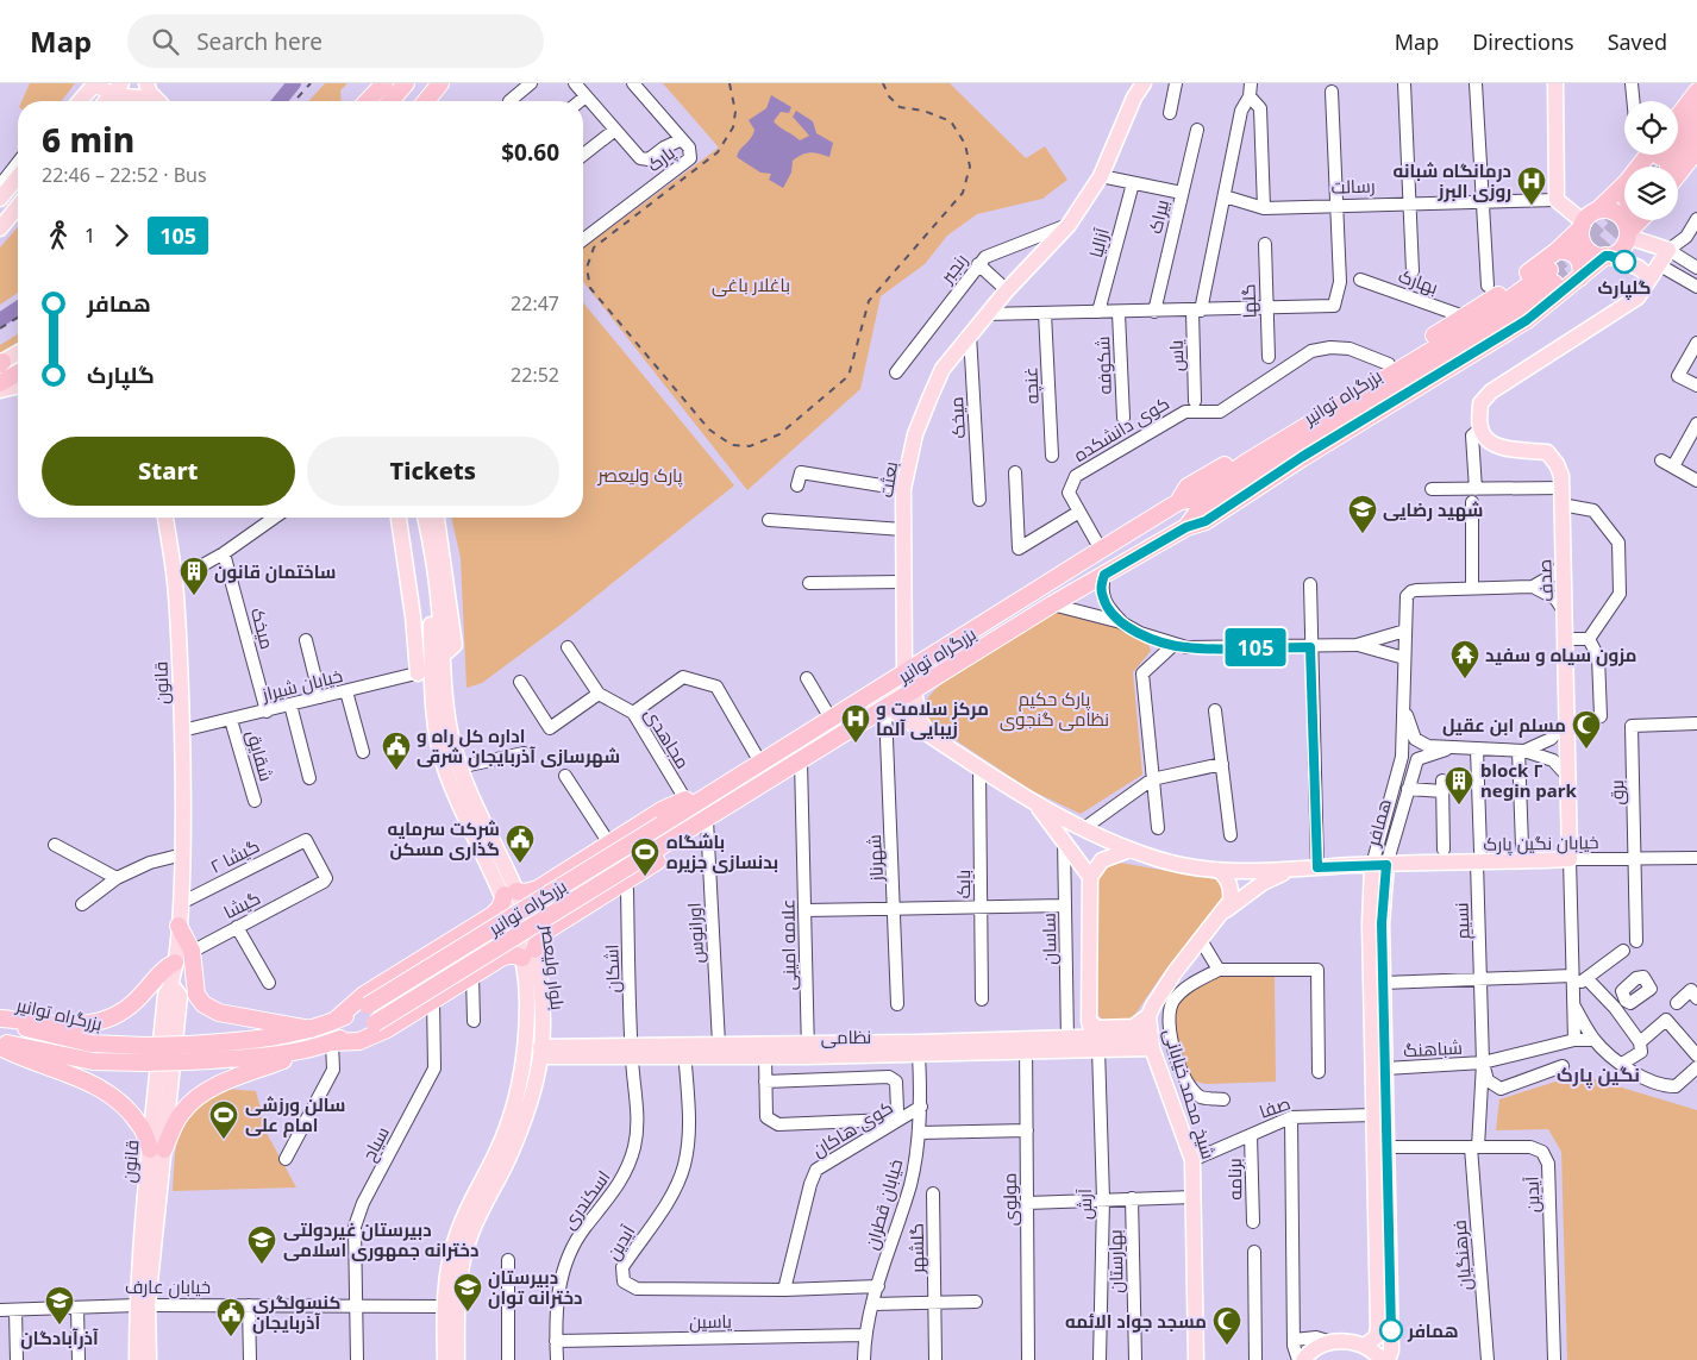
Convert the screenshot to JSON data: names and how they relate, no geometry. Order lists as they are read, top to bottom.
{
  "streets": {
    "highway": ["بزرگراه توانیر"],
    "main road": [
      "بعثت",
      "صدف",
      "قانون",
      "همافر",
      "خیابان نگین پارک",
      "بلوار ولیعصر",
      "نظامی",
      "شیخ محمد خیابانی"
    ],
    "street": [
      "پارک",
      "رسالت",
      "بیراک",
      "آزالیا",
      "رنجبر",
      "بهارک",
      "گلها",
      "یاس",
      "شکوفه",
      "غنچه",
      "میخک",
      "کوی دانشکده",
      "خیابان شیراز",
      "مجاهدی",
      "شقایق",
      "برق",
      "گیشا ۲",
      "شهرناز",
      "بابک",
      "گیشا",
      "نسیم",
      "اورانوس",
      "ساسان",
      "علامه امینی",
      "اشکان",
      "شباهنگ",
      "صفا",
      "کوی هاکان",
      "سیاح",
      "برنامه",
      "آیدین",
      "اسکندری",
      "مولوی",
      "خیابان قطران",
      "آرش",
      "گلشهر",
      "فرهنگیان",
      "بهارستان",
      "خیابان عارف",
      "یاسین"
    ]
  },
  "crossings": [
    ["رنجبر", "بعثت"],
    ["بزرگراه توانیر", "کوی دانشکده"],
    ["بزرگراه توانیر", "بعثت"],
    ["بزرگراه توانیر", "شهرناز"],
    ["بزرگراه توانیر", "اورانوس"],
    ["بزرگراه توانیر", "علامه امینی"],
    ["میخک", "بعثت"],
    ["میخک", "خیابان شیراز"],
    ["صدف", "همافر"],
    ["صدف", "خیابان نگین پارک"],
    ["صدف", "نسیم"],
    ["صدف", "شباهنگ"],
    ["قانون", "خیابان شیراز"],
    ["قانون", "گیشا ۲"],
    ["قانون", "گیشا"],
    ["قانون", "خیابان عارف"],
    ["خیابان شیراز", "شقایق"],
    ["خیابان شیراز", "بلوار ولیعصر"],
    ["برق", "خیابان نگین پارک"],
    ["همافر", "خیابان نگین پارک"],
    ["همافر", "نسیم"],
    ["همافر", "شباهنگ"],
    ["همافر", "صفا"],
    ["همافر", "آیدین"],
    ["خیابان نگین پارک", "نسیم"],
    ["گیشا ۲", "گیشا"],
    ["نسیم", "شباهنگ"],
    ["نسیم", "فرهنگیان"],
    ["اورانوس", "نظامی"],
    ["ساسان", "نظامی"],
    ["علامه امینی", "نظامی"],
    ["بلوار ولیعصر", "نظامی"],
    ["بلوار ولیعصر", "خیابان عارف"],
    ["اشکان", "نظامی"],
    ["اشکان", "اسکندری"],
    ["نظامی", "شیخ محمد خیابانی"],
    ["نظامی", "آیدین"],
    ["نظامی", "اسکندری"],
    ["نظامی", "مولوی"],
    ["نظامی", "خیابان قطران"],
    ["نظامی", "آرش"],
    ["شباهنگ", "فرهنگیان"],
    ["شیخ محمد خیابانی", "صفا"],
    ["صفا", "برنامه"],
    ["کوی هاکان", "آیدین"],
    ["کوی هاکان", "خیابان قطران"],
    ["سیاح", "خیابان عارف"],
    ["آیدین", "خیابان قطران"],
    ["آیدین", "فرهنگیان"],
    ["اسکندری", "یاسین"],
    ["خیابان قطران", "یاسین"]
  ],
  "districts": ["نگین پارک"],
  "parks": ["باغلار باغی", "پارک ولیعصر", "پارک حکیم نظامی گنجوی"],
  "places": {
    "hospital": ["درمانگاه شبانه روزی البرز", "مرکز سلامت و زیبایی آلما"],
    "other": ["گلپارک", "همافر"],
    "school or university": [
      "شهید رضایی",
      "دبیرستان غیردولتی دخترانه جمهوری اسلامی",
      "دبیرستان دخترانه توان",
      "آذرآبادگان"
    ],
    "building": ["ساختمان قانون", "block ۲ negin park"],
    "temple": ["مزون سیاه و سفید"],
    "mosque": ["مسلم ابن عقیل", "مسجد جواد الائمه"],
    "public building": ["اداره کل راه و شهرسازی آذربایجان شرقی", "شرکت سرمایه گذاری مسکن", "کنسولگری آذربایجان"],
    "sports": ["باشگاه بدنسازی جزیره", "سالن ورزشی امام علی"]
  },
  "lines": ["bus line 105"],
  "page": {
    "header": "Map",
    "search": "Search here",
    "nav": ["Map", "Directions", "Saved"],
    "on_map": "105",
    "heading": ["6 min", "22:46 – 22:52 · Bus", "$0.60"],
    "legs": ["1", "105"],
    "list": [
      {
        "name": "همافر",
        "value": "22:47"
      },
      {
        "name": "گلپارک",
        "value": "22:52"
      }
    ],
    "buttons": ["Start", "Tickets"]
  }
}
